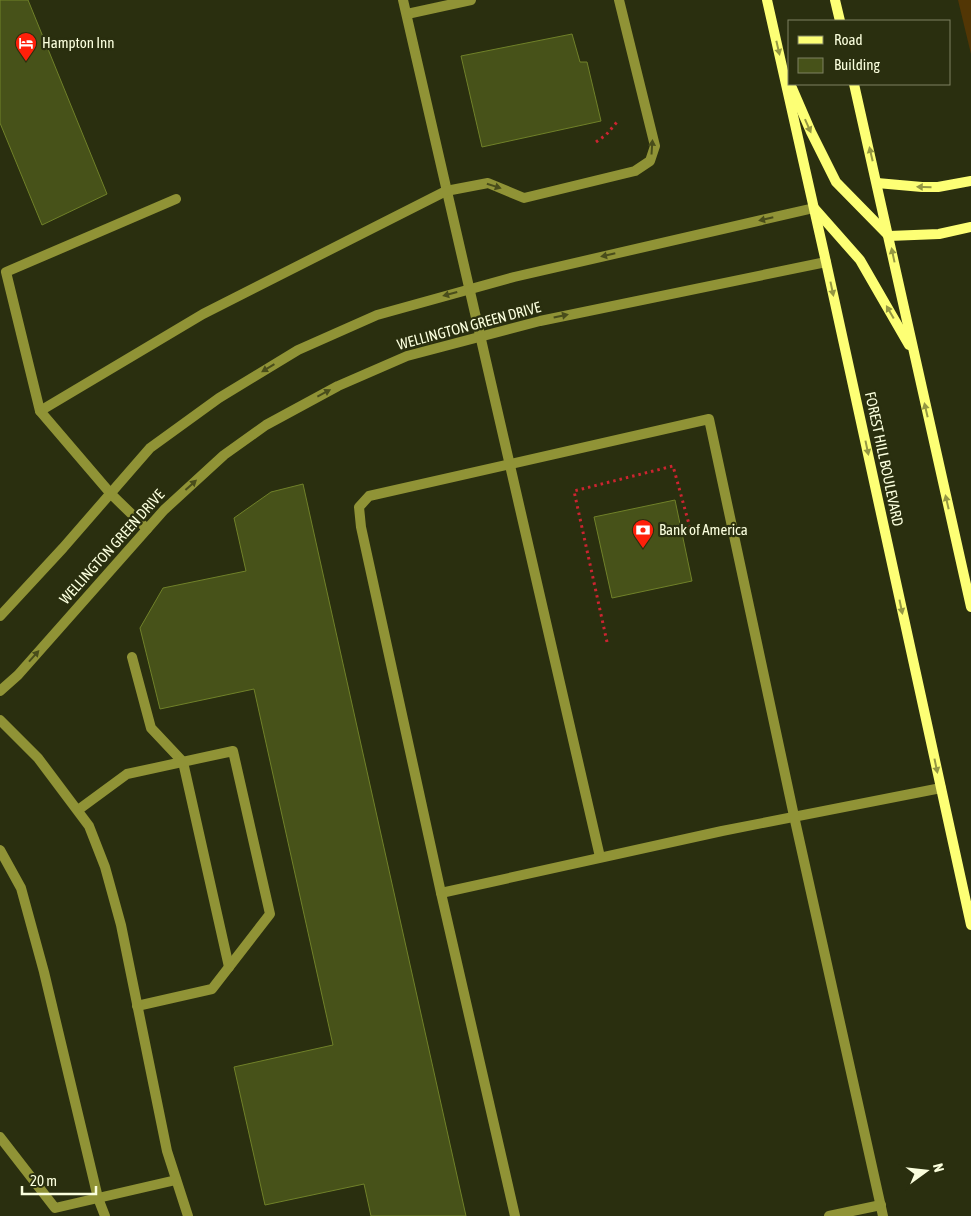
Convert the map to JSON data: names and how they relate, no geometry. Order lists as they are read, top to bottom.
{
  "streets": {
    "main road": ["FOREST HILL BOULEVARD"],
    "street": ["WELLINGTON GREEN DRIVE"]
  },
  "crossings": [
    ["WELLINGTON GREEN DRIVE", "FOREST HILL BOULEVARD"]
  ],
  "places": {
    "hotel": ["Hampton Inn"],
    "bank": ["Bank of America"]
  },
  "legend": ["Road", "Building"],
  "scale_bar": "20 m",
  "north": "right"
}
